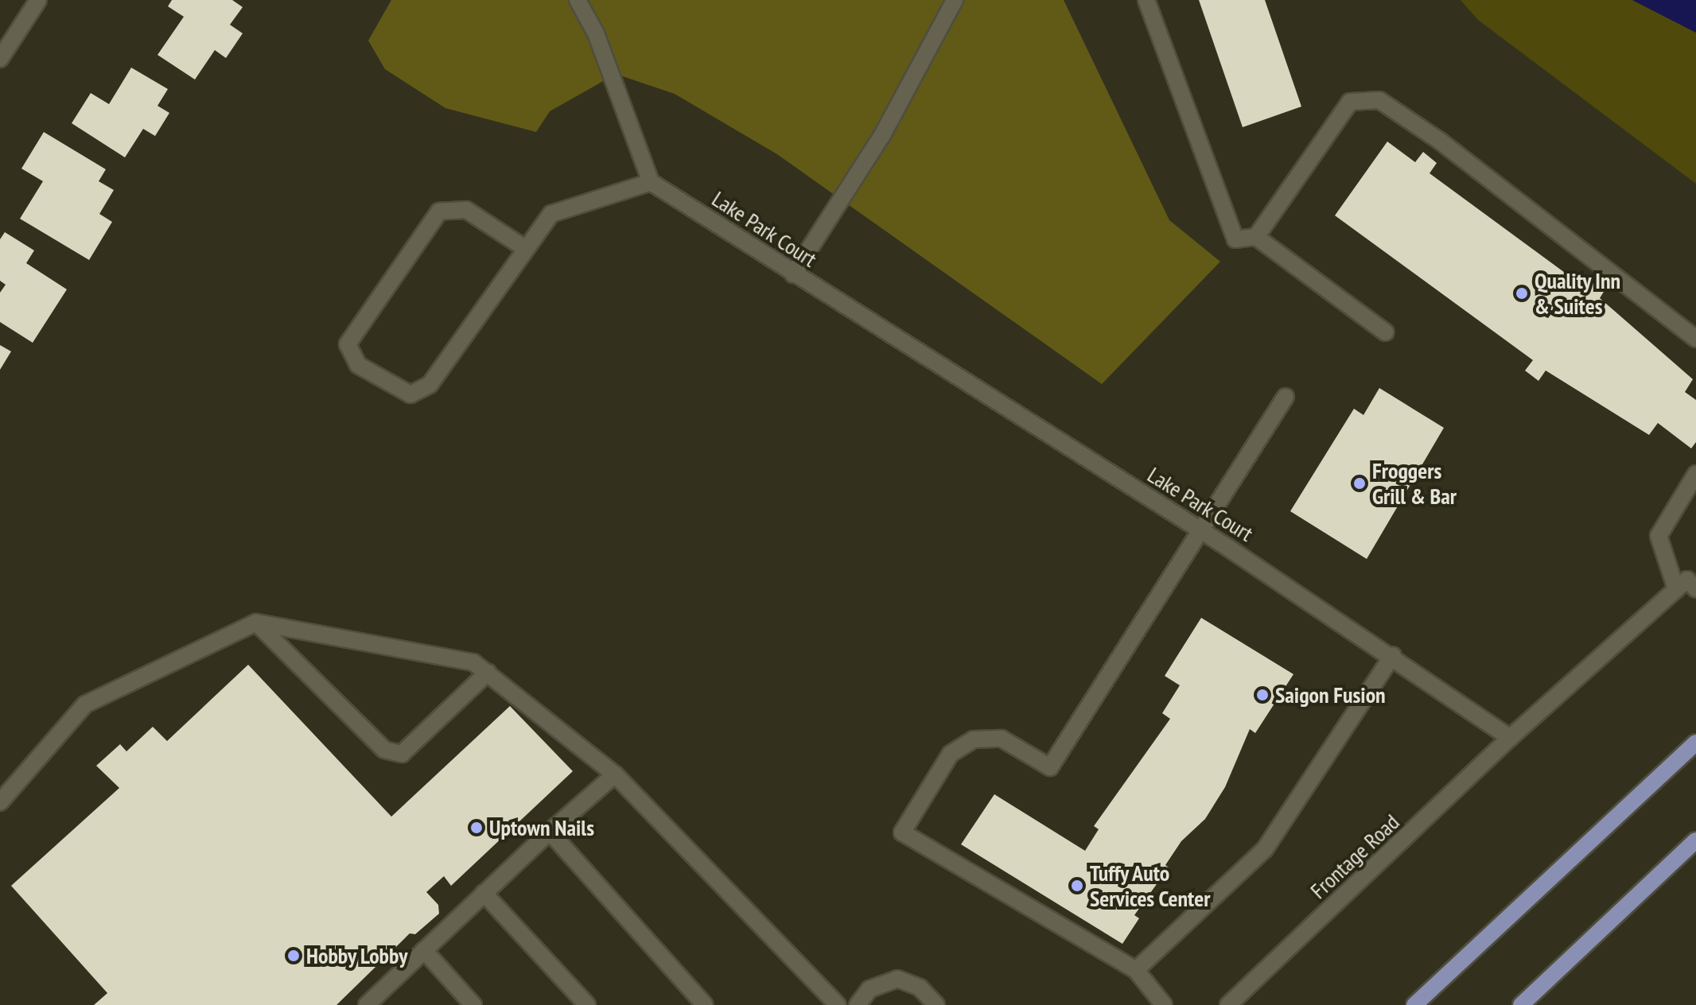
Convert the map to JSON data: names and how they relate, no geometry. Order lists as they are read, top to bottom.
{
  "streets": {
    "street": ["Lake Park Court", "Frontage Road"]
  },
  "crossings": [
    ["Lake Park Court", "Frontage Road"]
  ],
  "places": [
    "Quality Inn & Suites",
    "Froggers Grill & Bar",
    "Saigon Fusion",
    "Uptown Nails",
    "Tuffy Auto Services Center",
    "Hobby Lobby"
  ]
}
